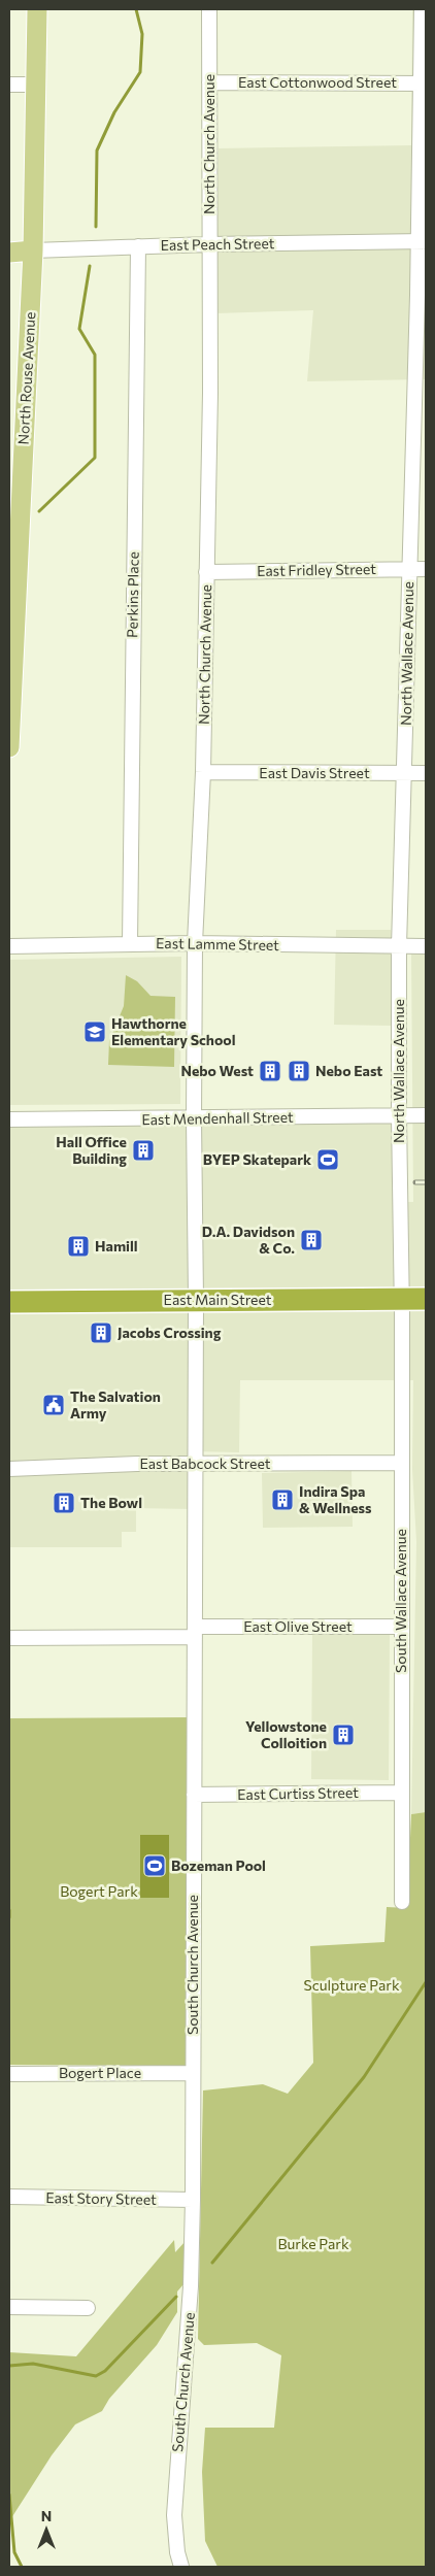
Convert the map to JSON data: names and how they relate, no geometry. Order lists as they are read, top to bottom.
{
  "streets": {
    "highway": ["East Main Street"],
    "main road": ["East Peach Street", "North Rouse Avenue"],
    "street": [
      "East Cottonwood Street",
      "North Church Avenue",
      "East Fridley Street",
      "Perkins Place",
      "North Wallace Avenue",
      "East Davis Street",
      "East Lamme Street",
      "East Mendenhall Street",
      "East Babcock Street",
      "South Wallace Avenue",
      "East Olive Street",
      "East Curtiss Street",
      "South Church Avenue",
      "Bogert Place",
      "East Story Street"
    ]
  },
  "crossings": [
    ["East Cottonwood Street", "North Church Avenue"],
    ["East Cottonwood Street", "North Wallace Avenue"],
    ["North Church Avenue", "East Peach Street"],
    ["North Church Avenue", "East Fridley Street"],
    ["North Church Avenue", "East Davis Street"],
    ["North Church Avenue", "East Lamme Street"],
    ["North Church Avenue", "East Mendenhall Street"],
    ["North Church Avenue", "East Main Street"],
    ["North Church Avenue", "South Church Avenue"],
    ["East Peach Street", "North Rouse Avenue"],
    ["East Peach Street", "Perkins Place"],
    ["East Peach Street", "North Wallace Avenue"],
    ["East Fridley Street", "North Wallace Avenue"],
    ["Perkins Place", "East Lamme Street"],
    ["North Wallace Avenue", "East Davis Street"],
    ["North Wallace Avenue", "East Lamme Street"],
    ["North Wallace Avenue", "East Mendenhall Street"],
    ["North Wallace Avenue", "East Main Street"],
    ["North Wallace Avenue", "South Wallace Avenue"],
    ["East Main Street", "South Wallace Avenue"],
    ["East Main Street", "South Church Avenue"],
    ["East Babcock Street", "South Wallace Avenue"],
    ["East Babcock Street", "South Church Avenue"],
    ["South Wallace Avenue", "East Olive Street"],
    ["South Wallace Avenue", "East Curtiss Street"],
    ["East Olive Street", "South Church Avenue"],
    ["East Curtiss Street", "South Church Avenue"],
    ["South Church Avenue", "Bogert Place"],
    ["South Church Avenue", "East Story Street"]
  ],
  "parks": ["Bogert Park", "Sculpture Park", "Burke Park"],
  "places": {
    "school or university": ["Hawthorne Elementary School"],
    "building": [
      "Nebo West",
      "Nebo East",
      "Hall Office Building",
      "D.A. Davidson & Co.",
      "Hamill",
      "Jacobs Crossing",
      "Indira Spa & Wellness",
      "The Bowl",
      "Yellowstone Colloition"
    ],
    "sports": ["BYEP Skatepark", "Bozeman Pool"],
    "public building": ["The Salvation Army"]
  },
  "north": "top"
}
